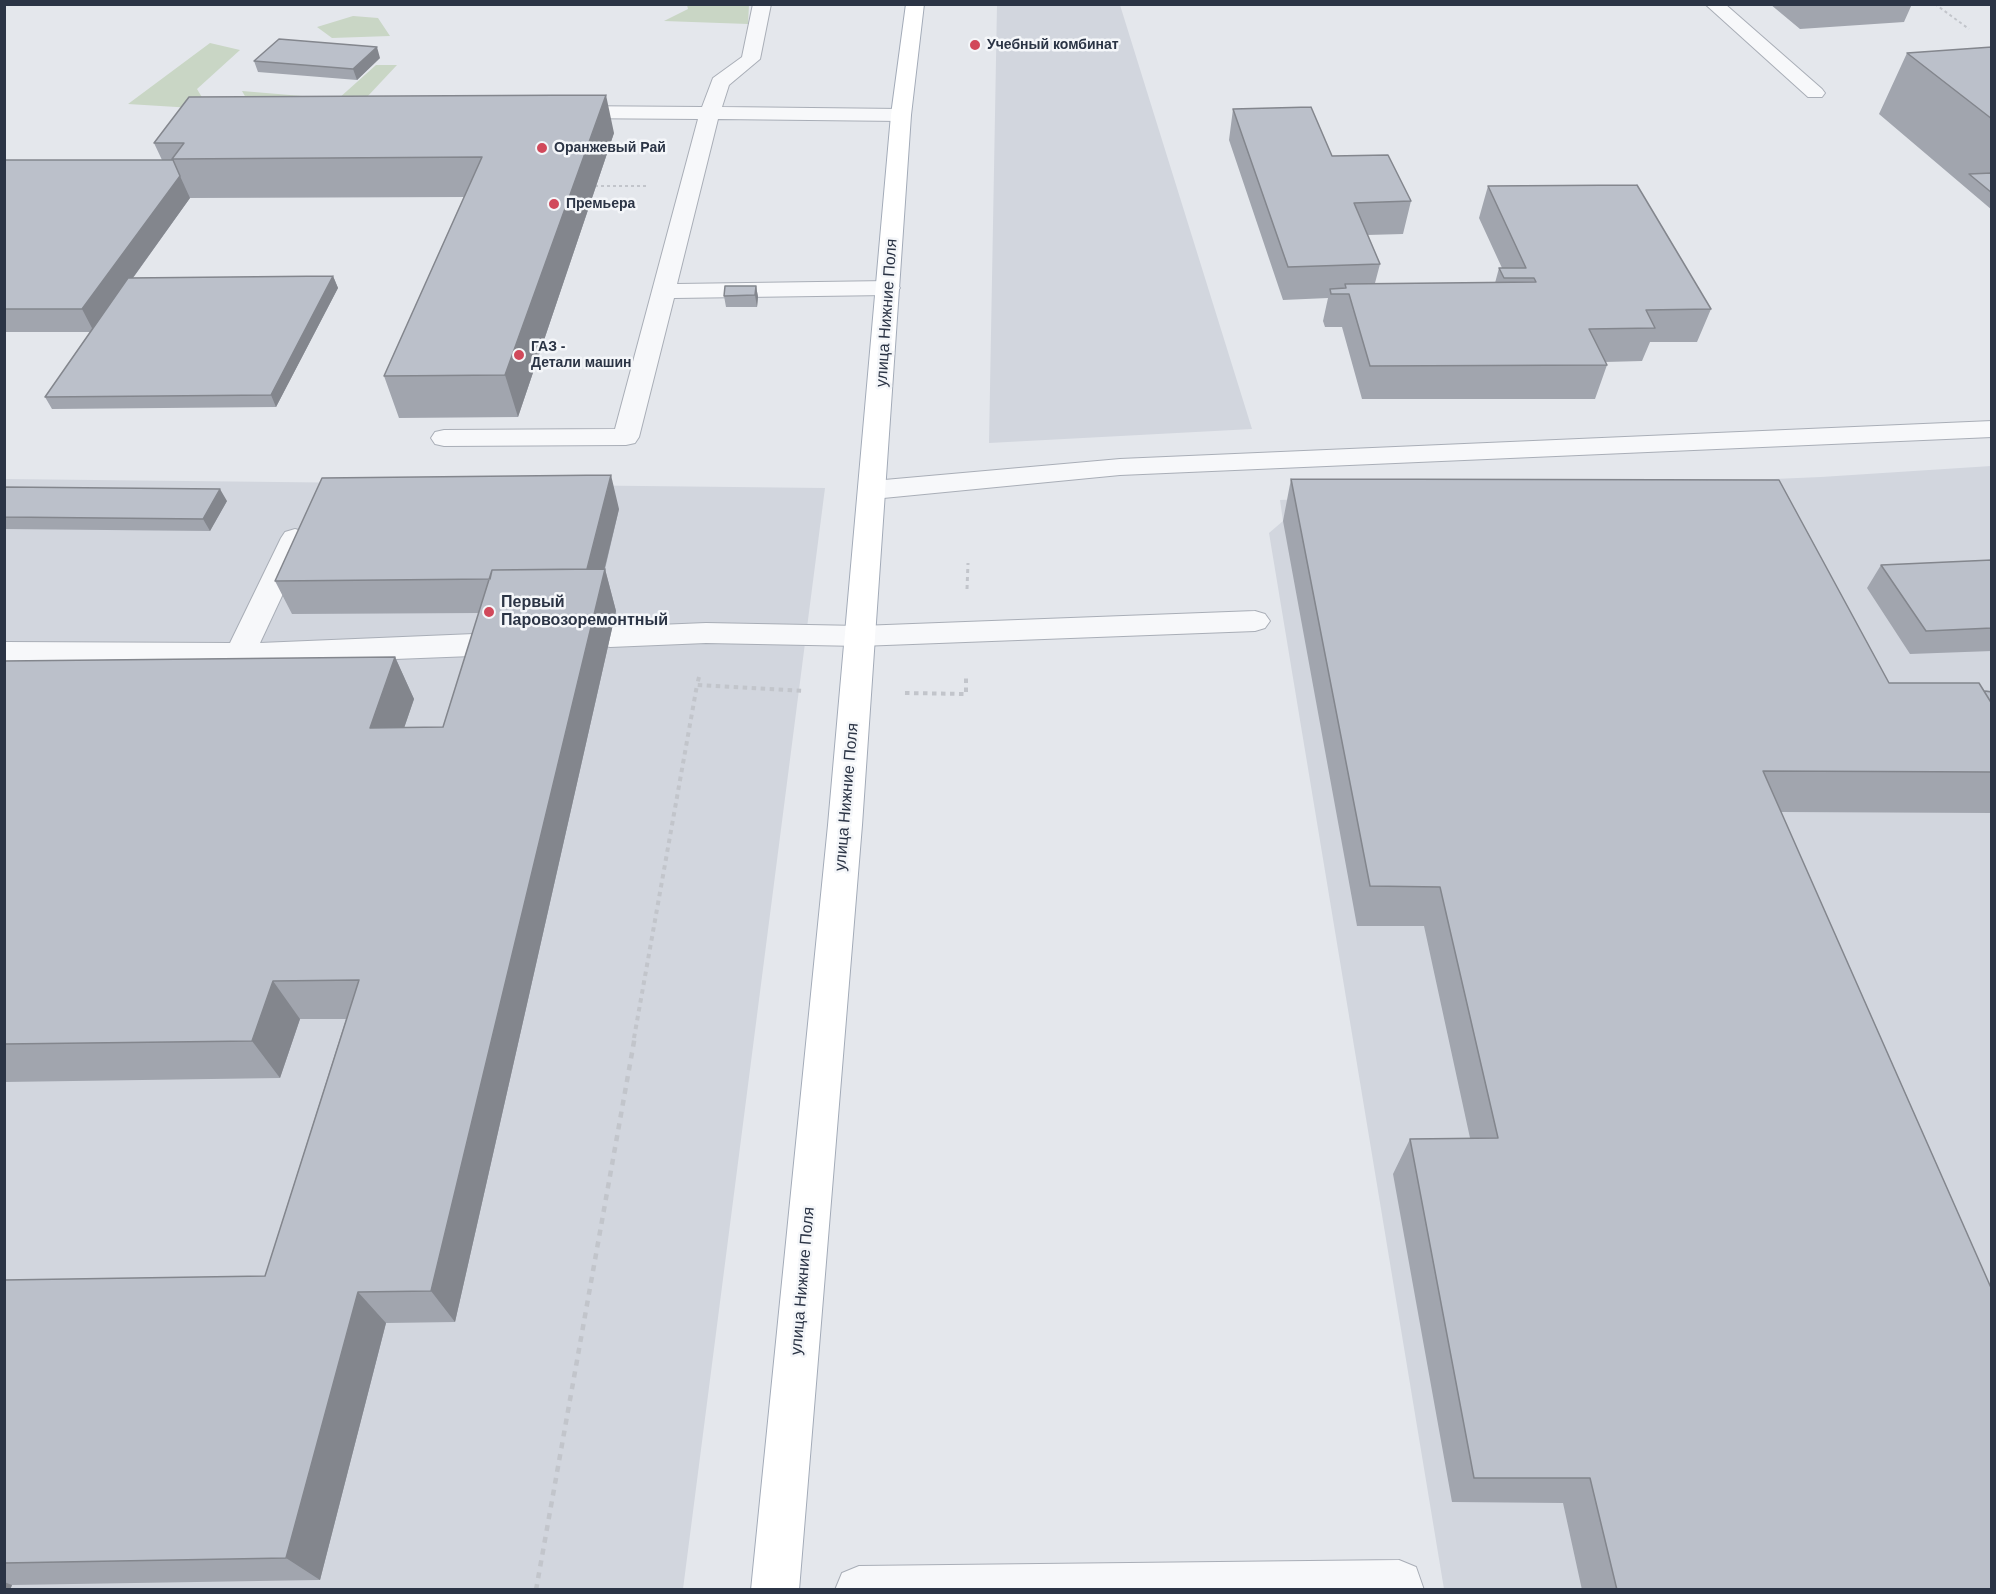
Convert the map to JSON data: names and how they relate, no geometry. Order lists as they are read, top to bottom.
{
  "streets": {
    "main road": ["улица Нижние Поля"]
  },
  "places": [
    "Учебный комбинат",
    "Оранжевый Рай",
    "Премьера",
    "ГАЗ - Детали машин",
    "Первый Паровозоремонтный"
  ]
}
